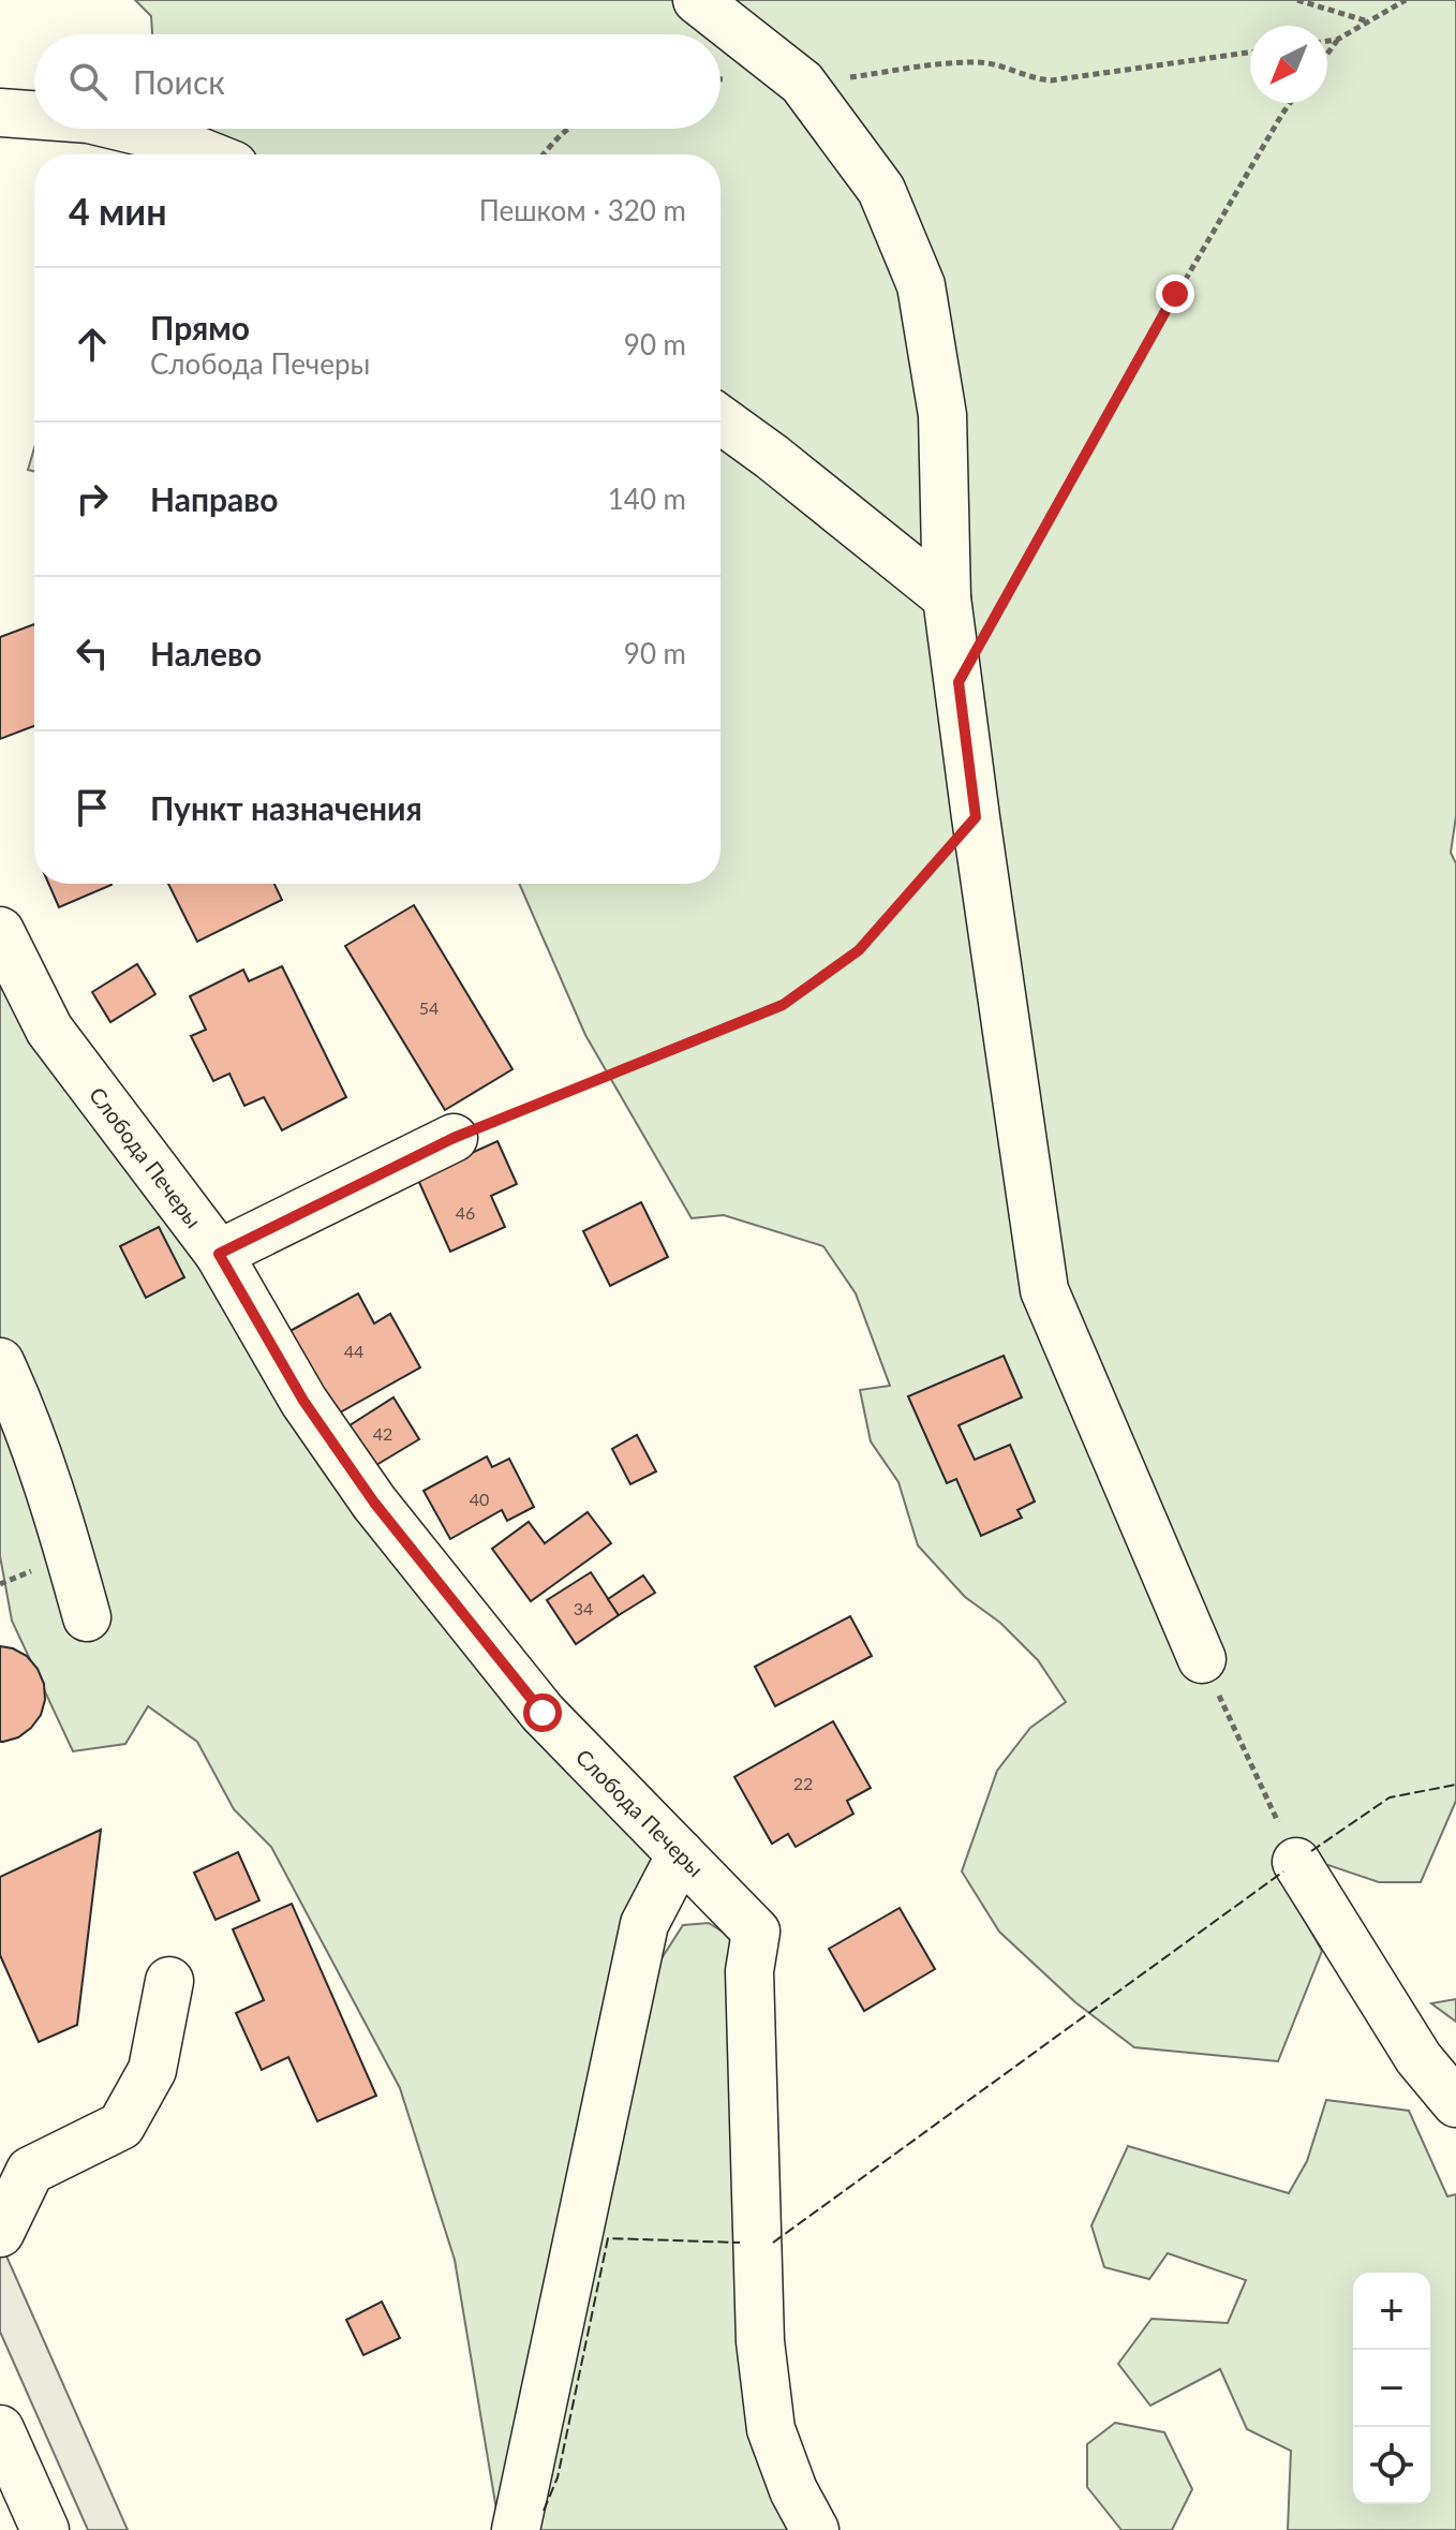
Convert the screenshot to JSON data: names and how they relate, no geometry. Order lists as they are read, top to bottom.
{
  "streets": {
    "street": ["Слобода Печеры"]
  },
  "house_numbers": [
    "54",
    "46",
    "44",
    "42",
    "40",
    "34",
    "22"
  ],
  "north": "bottom left",
  "page": {
    "search": "Поиск",
    "heading": ["4 мин", "Пешком · 320 m"],
    "list": [
      ["Прямо", "Слобода Печеры", "90 m"],
      ["Направо", "140 m"],
      ["Налево", "90 m"],
      "Пункт назначения"
    ],
    "map_buttons": ["+", "−"]
  }
}
